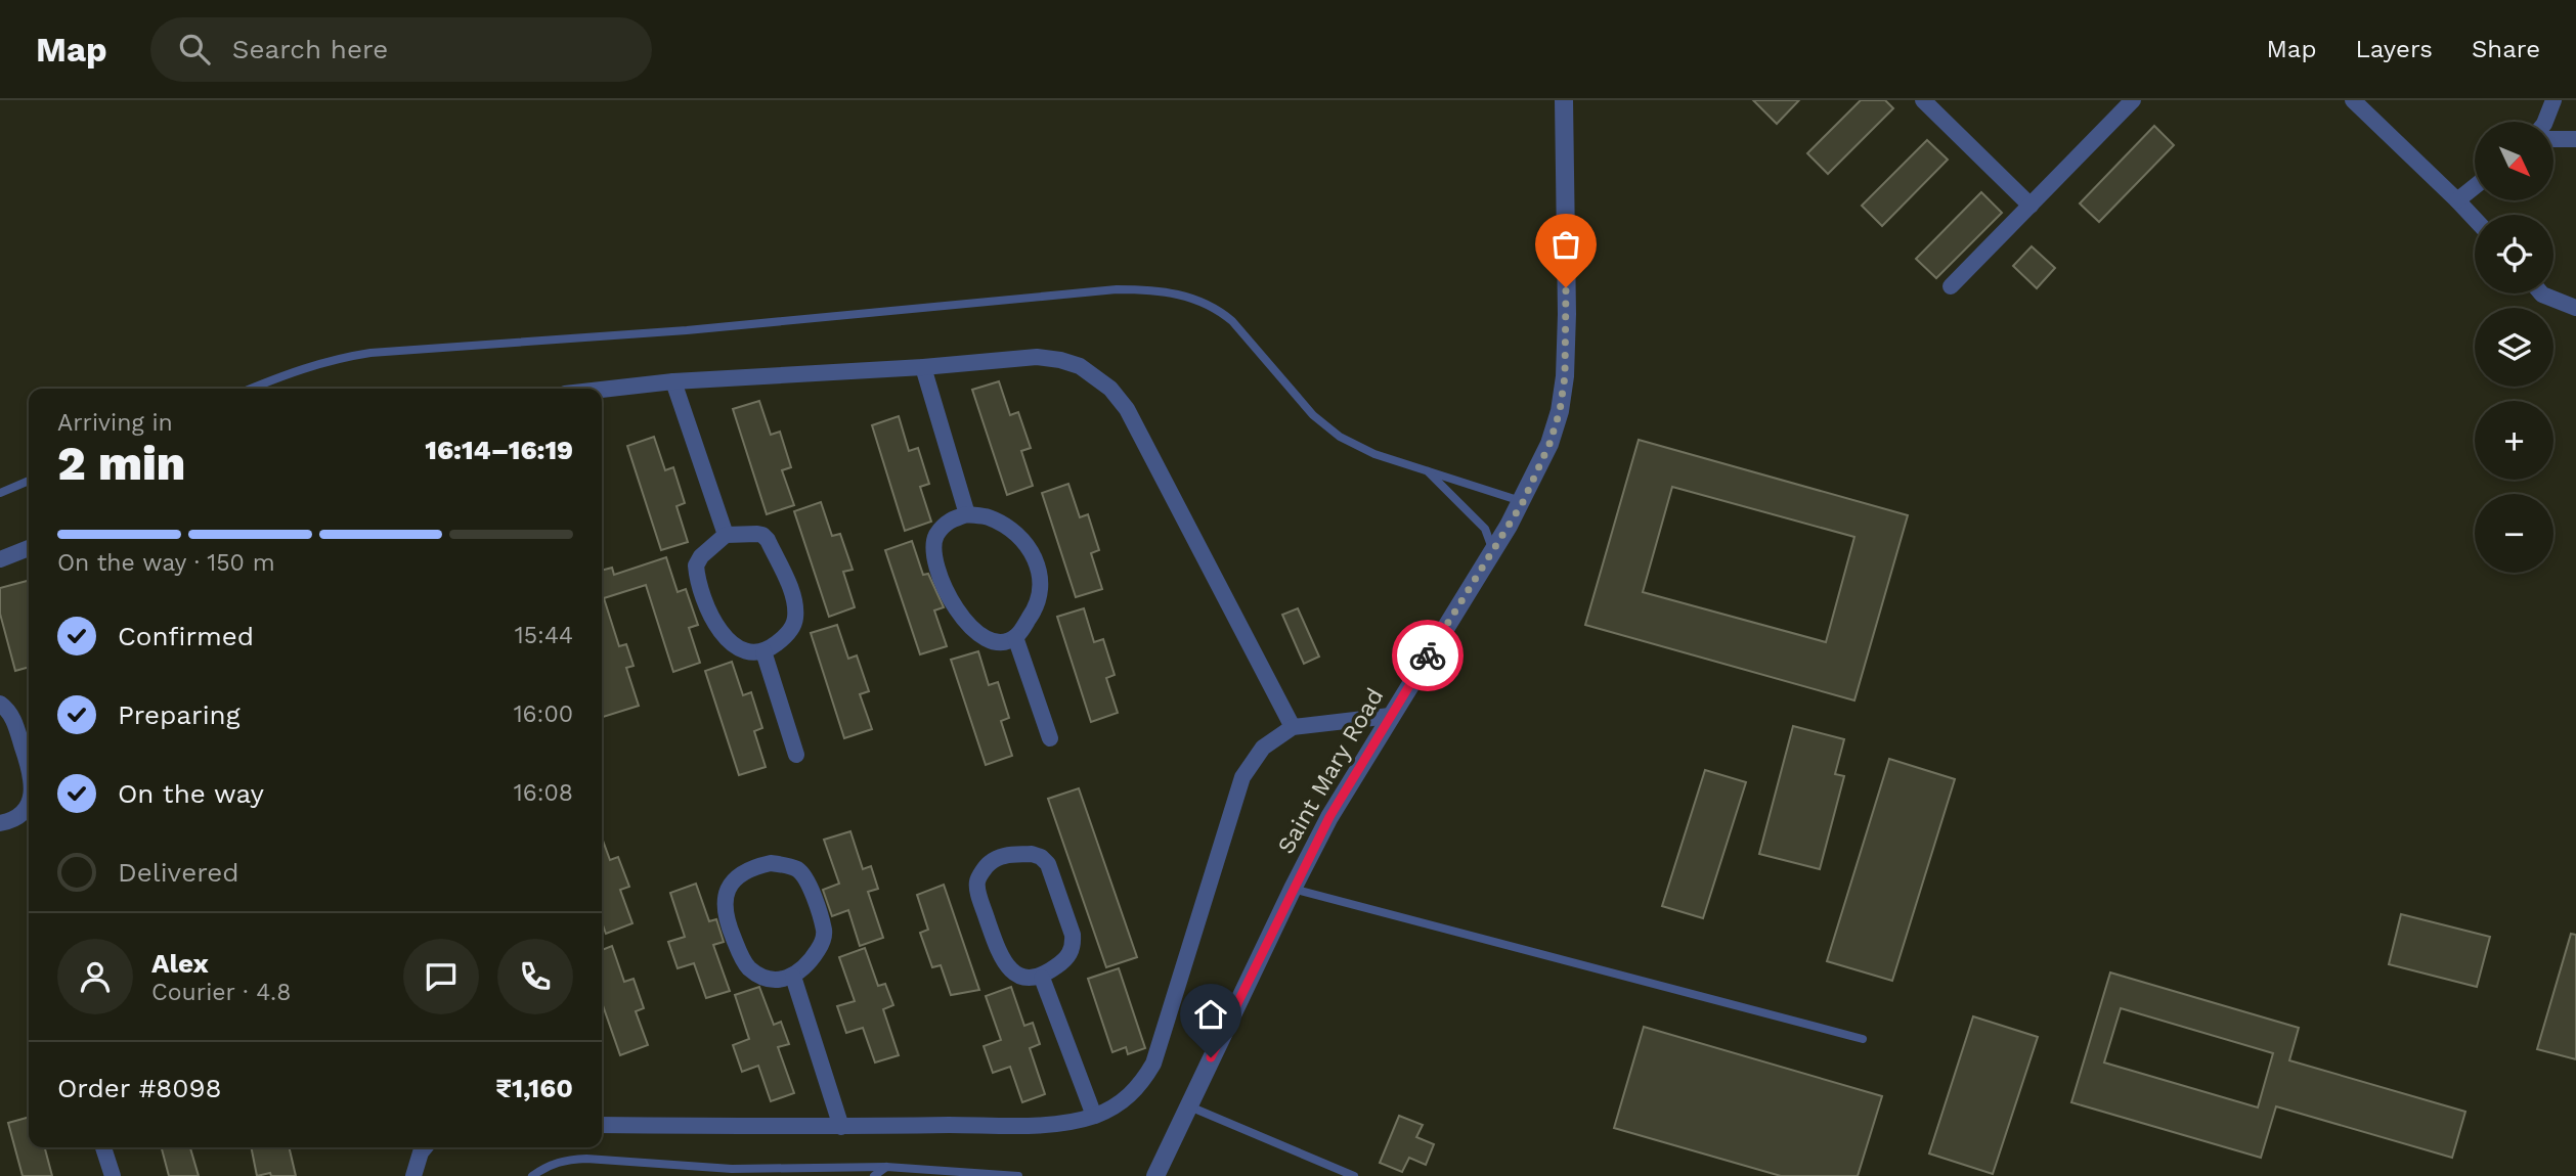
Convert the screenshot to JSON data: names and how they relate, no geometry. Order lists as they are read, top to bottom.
{
  "streets": {
    "street": ["Saint Mary Road"]
  },
  "north": "bottom right",
  "page": {
    "header": "Map",
    "search": "Search here",
    "nav": ["Map", "Layers", "Share"],
    "map_buttons": ["+", "−"],
    "heading": ["2 min", "Arriving in", "16:14–16:19"],
    "panel": [
      "Alex",
      "Courier · 4.8",
      "Order #8098",
      "₹1,160"
    ],
    "bar": "On the way · 150 m",
    "list": [
      ["Confirmed", "15:44"],
      ["Preparing", "16:00"],
      ["On the way", "16:08"],
      "Delivered"
    ]
  }
}
